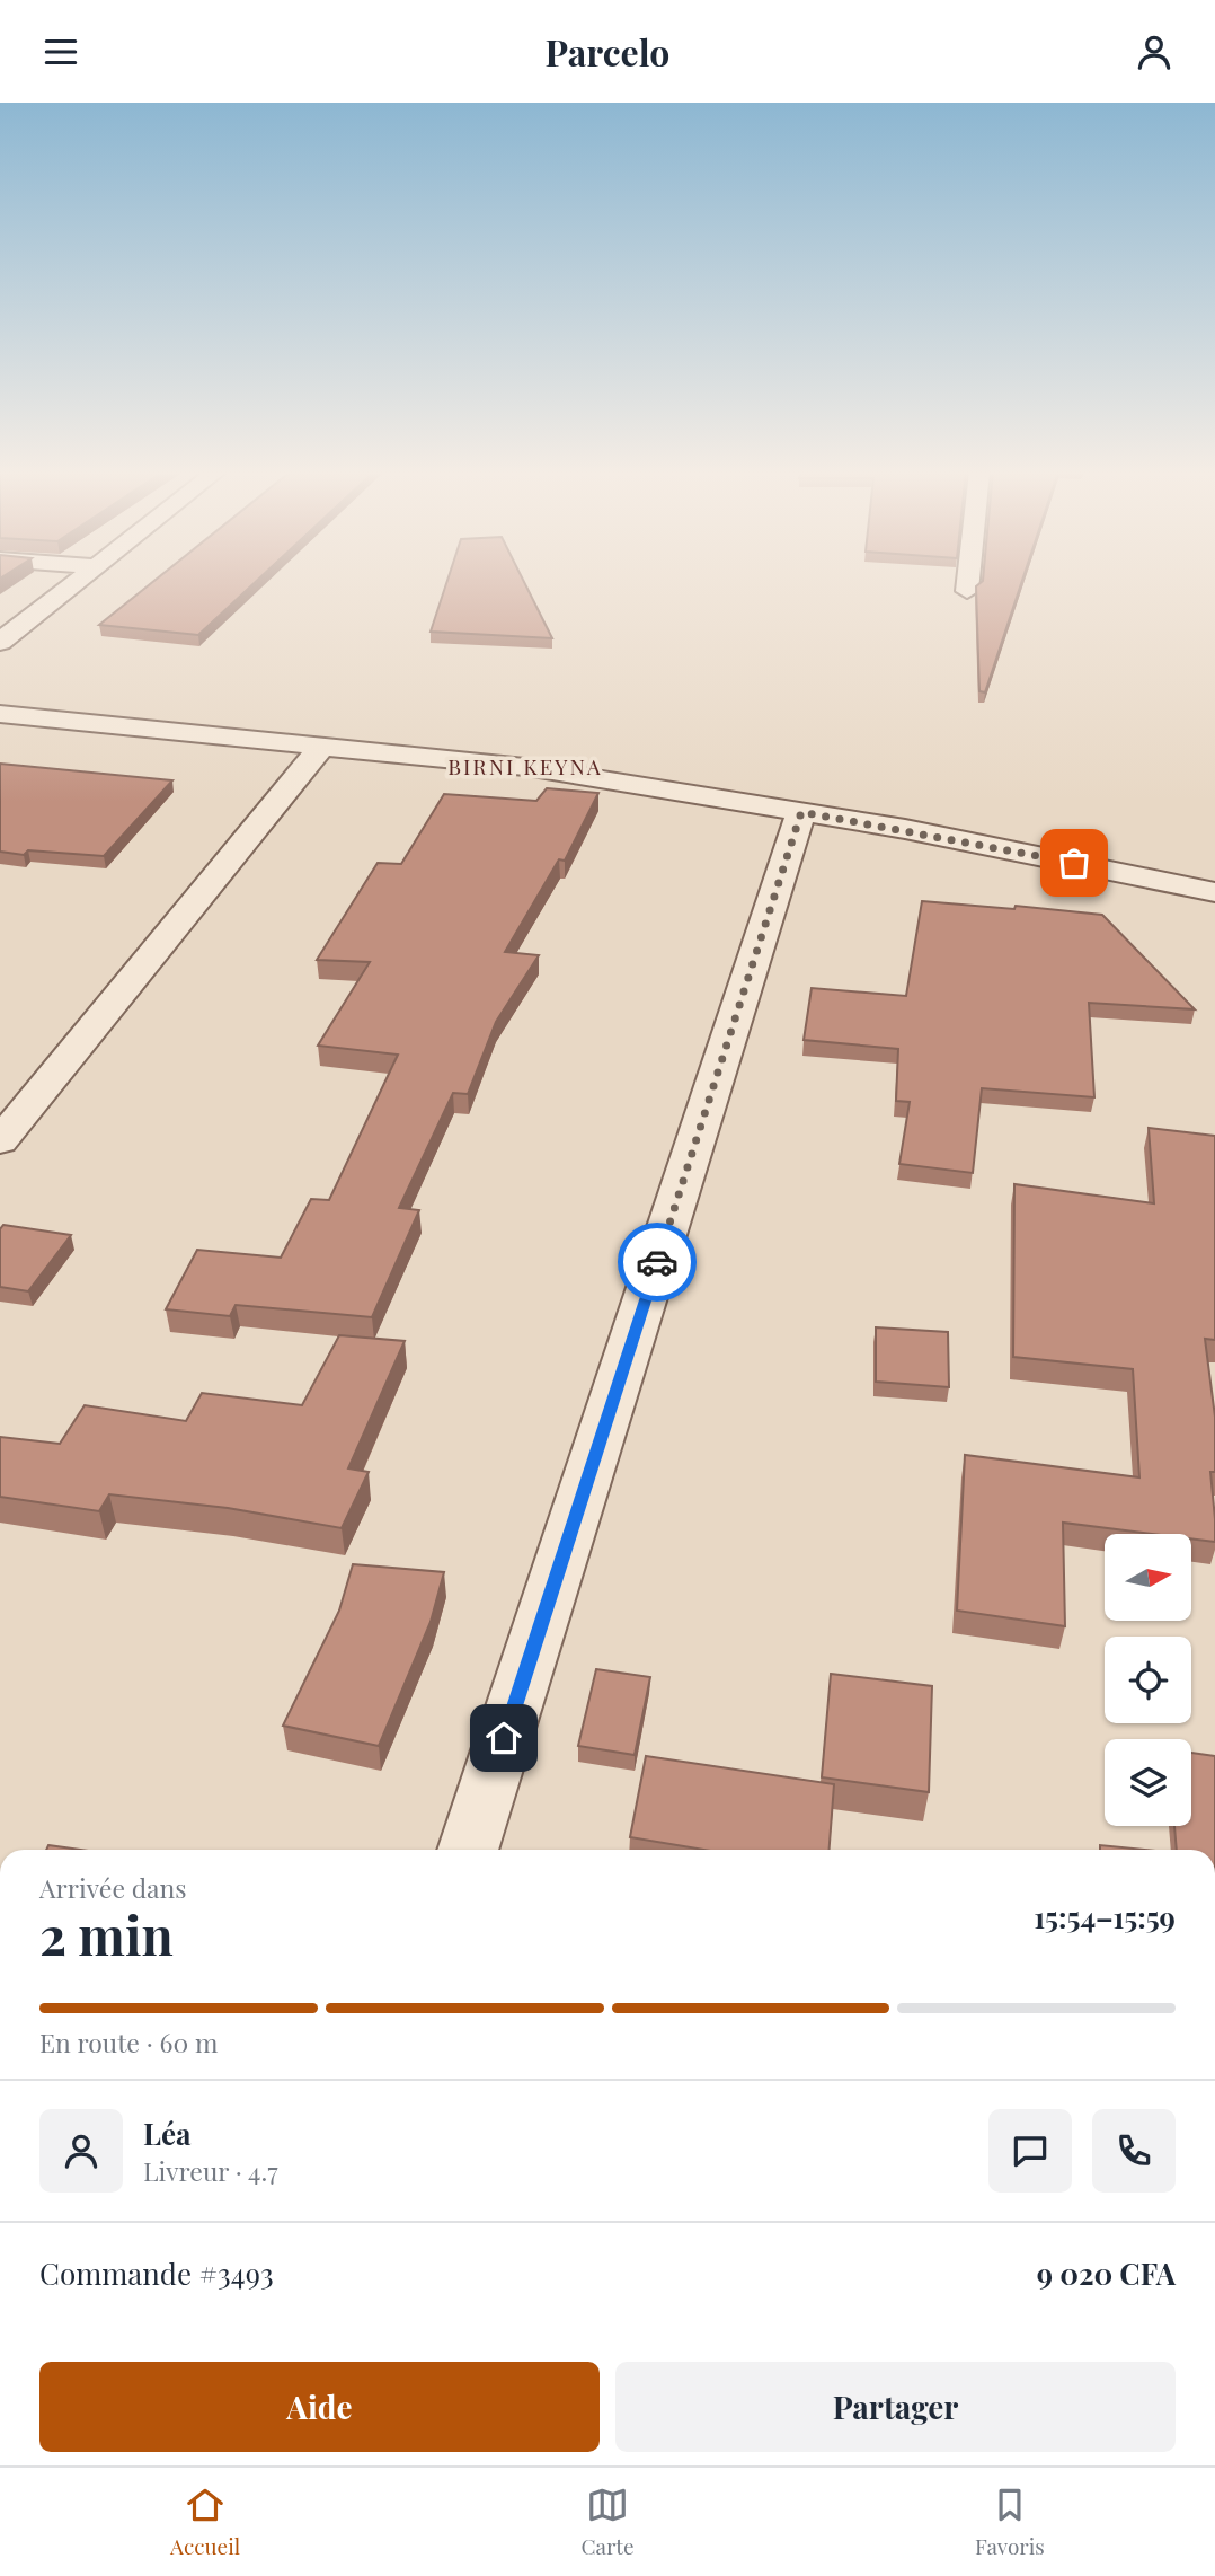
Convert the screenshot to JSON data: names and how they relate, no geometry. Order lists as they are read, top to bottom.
{
  "districts": ["BIRNI KEYNA"],
  "north": "right",
  "page": {
    "header": "Parcelo",
    "heading": ["2 min", "Arrivée dans", "15:54–15:59"],
    "panel": [
      "Léa",
      "Livreur · 4.7",
      "Commande #3493",
      "9 020 CFA"
    ],
    "bar": "En route · 60 m",
    "buttons": ["Aide", "Partager"],
    "tabs": ["Accueil", "Carte", "Favoris"]
  }
}
